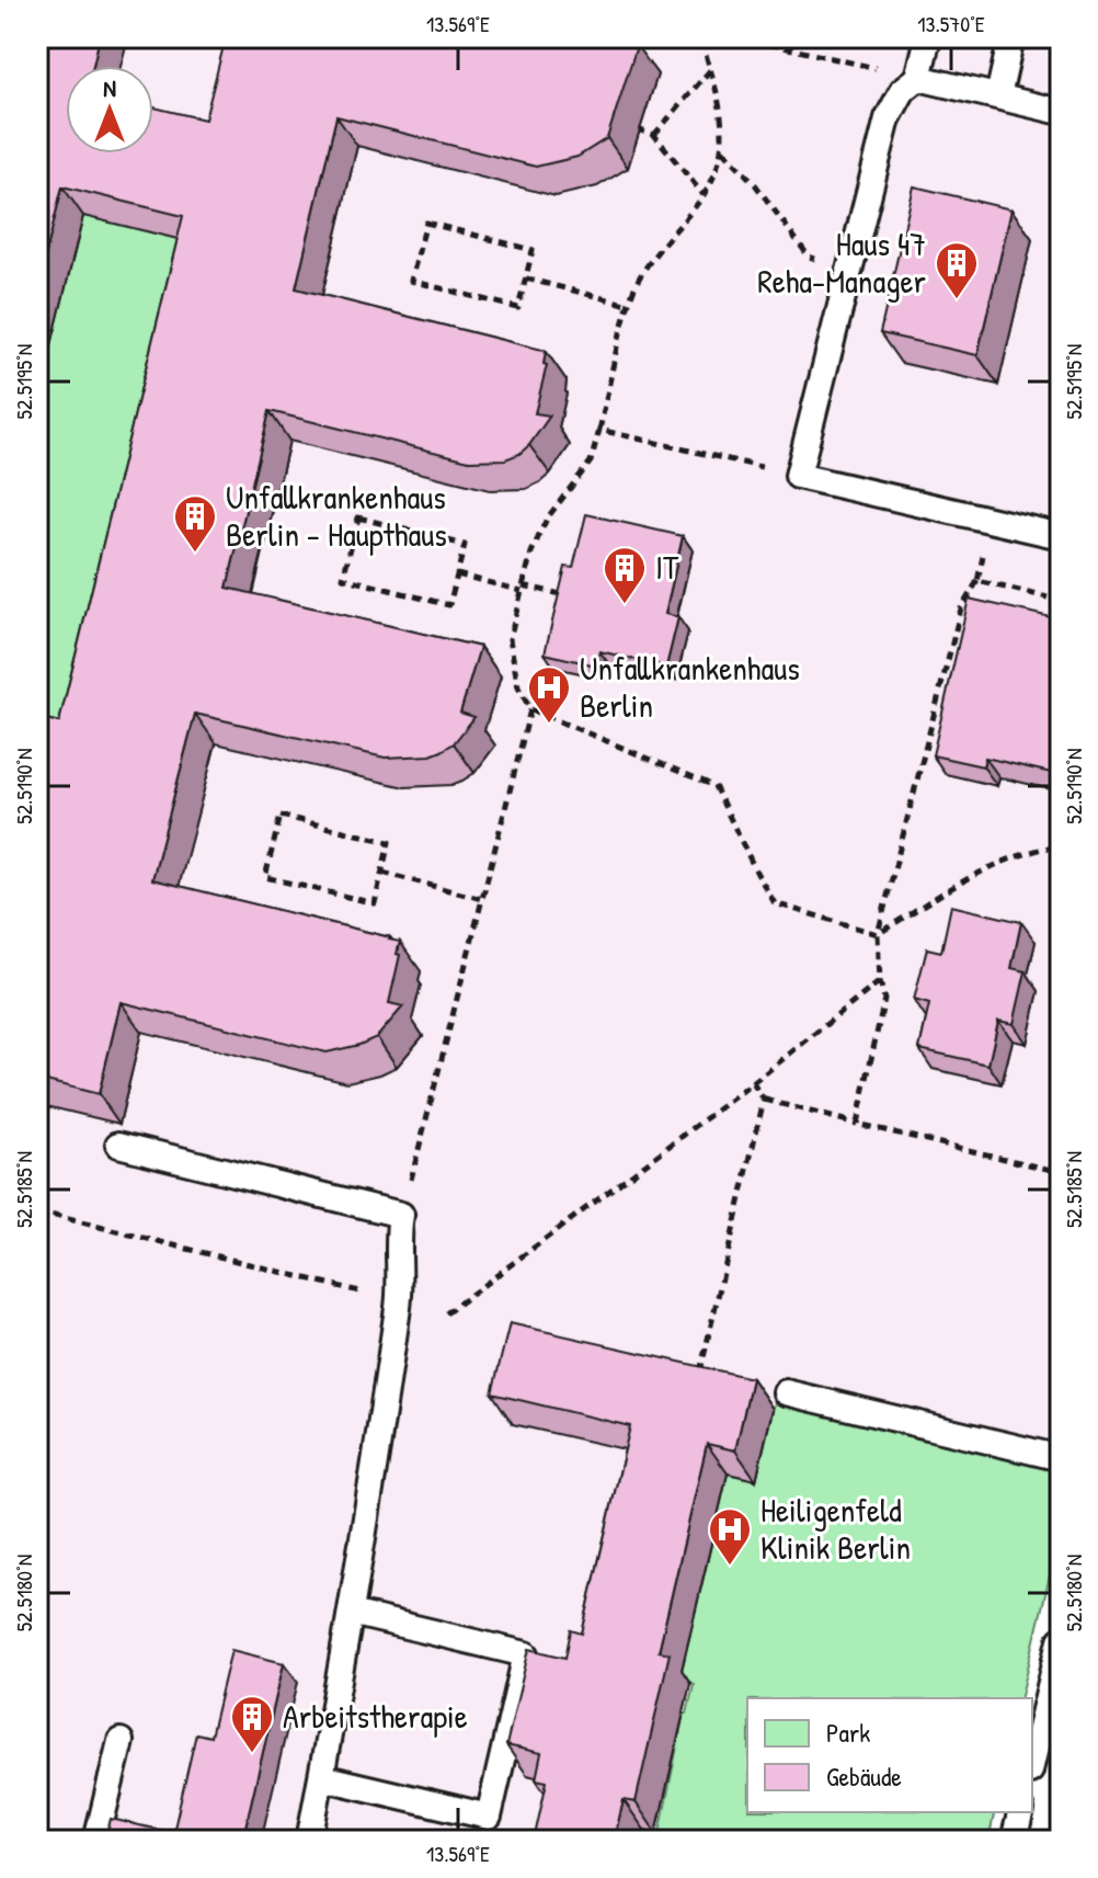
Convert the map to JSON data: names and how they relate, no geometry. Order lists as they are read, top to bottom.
{
  "places": {
    "building": [
      "Haus 47 Reha-Manager",
      "Unfallkrankenhaus Berlin - Haupthaus",
      "IT",
      "Arbeitstherapie"
    ],
    "hospital": ["Unfallkrankenhaus Berlin", "Heiligenfeld Klinik Berlin"]
  },
  "legend": ["Park", "Gebäude"],
  "north": "top",
  "coordinates": [
    "13.569°E",
    "13.570°E",
    "52.5195°N",
    "52.5190°N",
    "52.5185°N",
    "52.5180°N"
  ]
}
